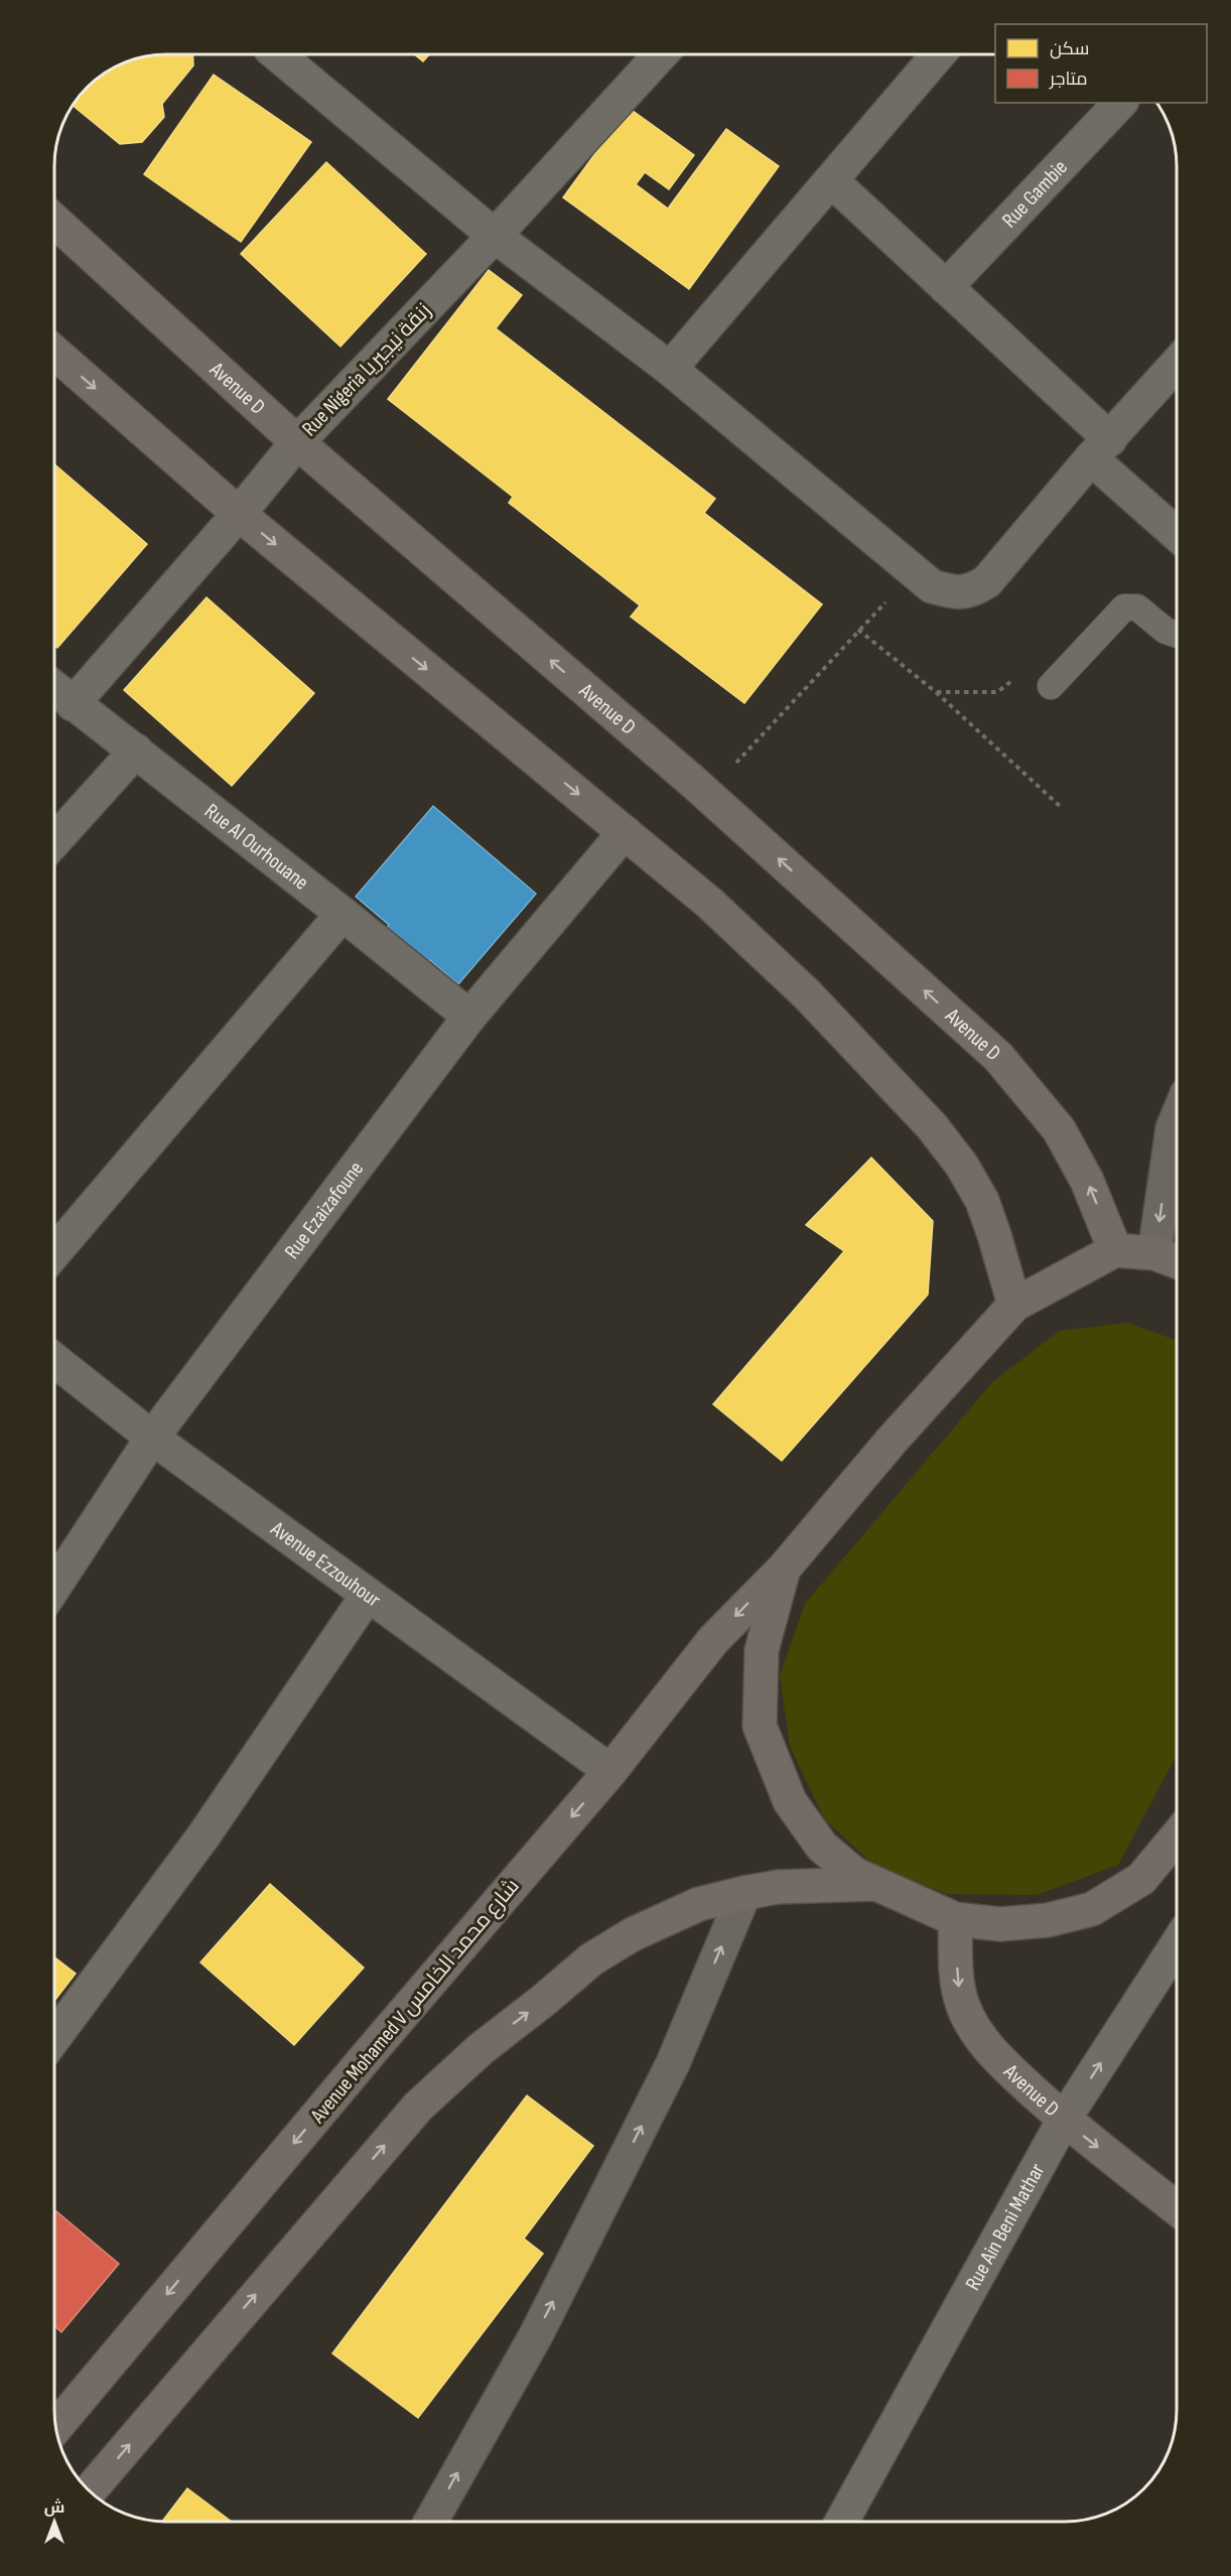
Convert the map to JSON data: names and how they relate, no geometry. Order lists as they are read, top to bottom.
{
  "streets": {
    "main road": ["Avenue D", "Avenue Mohamed V شارع محمد الخامس"],
    "street": [
      "Rue Gambie",
      "Rue Nigeria زنقة نيجيريا",
      "Rue Al Ourhouane",
      "Rue Ezaizafoune",
      "Avenue Ezzouhour",
      "Rue Ain Beni Mathar"
    ]
  },
  "crossings": [
    ["Rue Nigeria زنقة نيجيريا", "Avenue D"],
    ["Rue Nigeria زنقة نيجيريا", "Rue Al Ourhouane"],
    ["Avenue D", "Avenue Mohamed V شارع محمد الخامس"],
    ["Avenue D", "Rue Ain Beni Mathar"],
    ["Rue Al Ourhouane", "Rue Ezaizafoune"],
    ["Rue Ezaizafoune", "Avenue Ezzouhour"],
    ["Avenue Ezzouhour", "Avenue Mohamed V شارع محمد الخامس"]
  ],
  "legend": ["سكن", "متاجر"],
  "north": "top"
}
